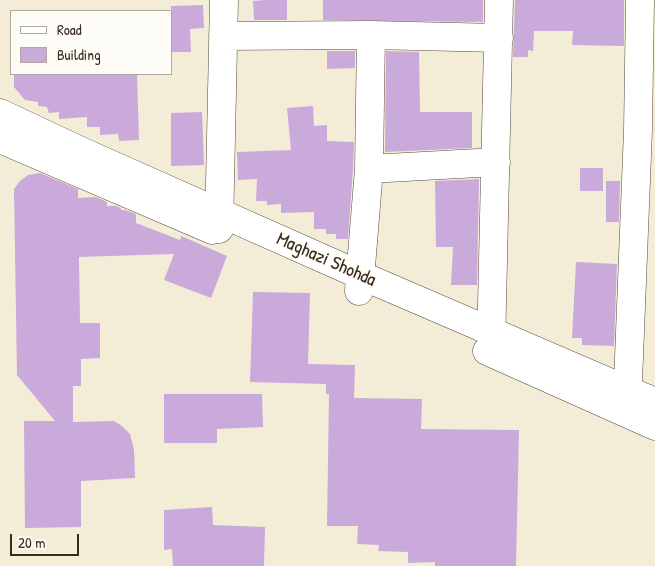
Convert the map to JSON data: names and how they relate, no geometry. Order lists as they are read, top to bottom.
{
  "streets": {
    "street": ["Maghazi Shohda"]
  },
  "legend": ["Road", "Building"],
  "scale_bar": "20 m"
}
